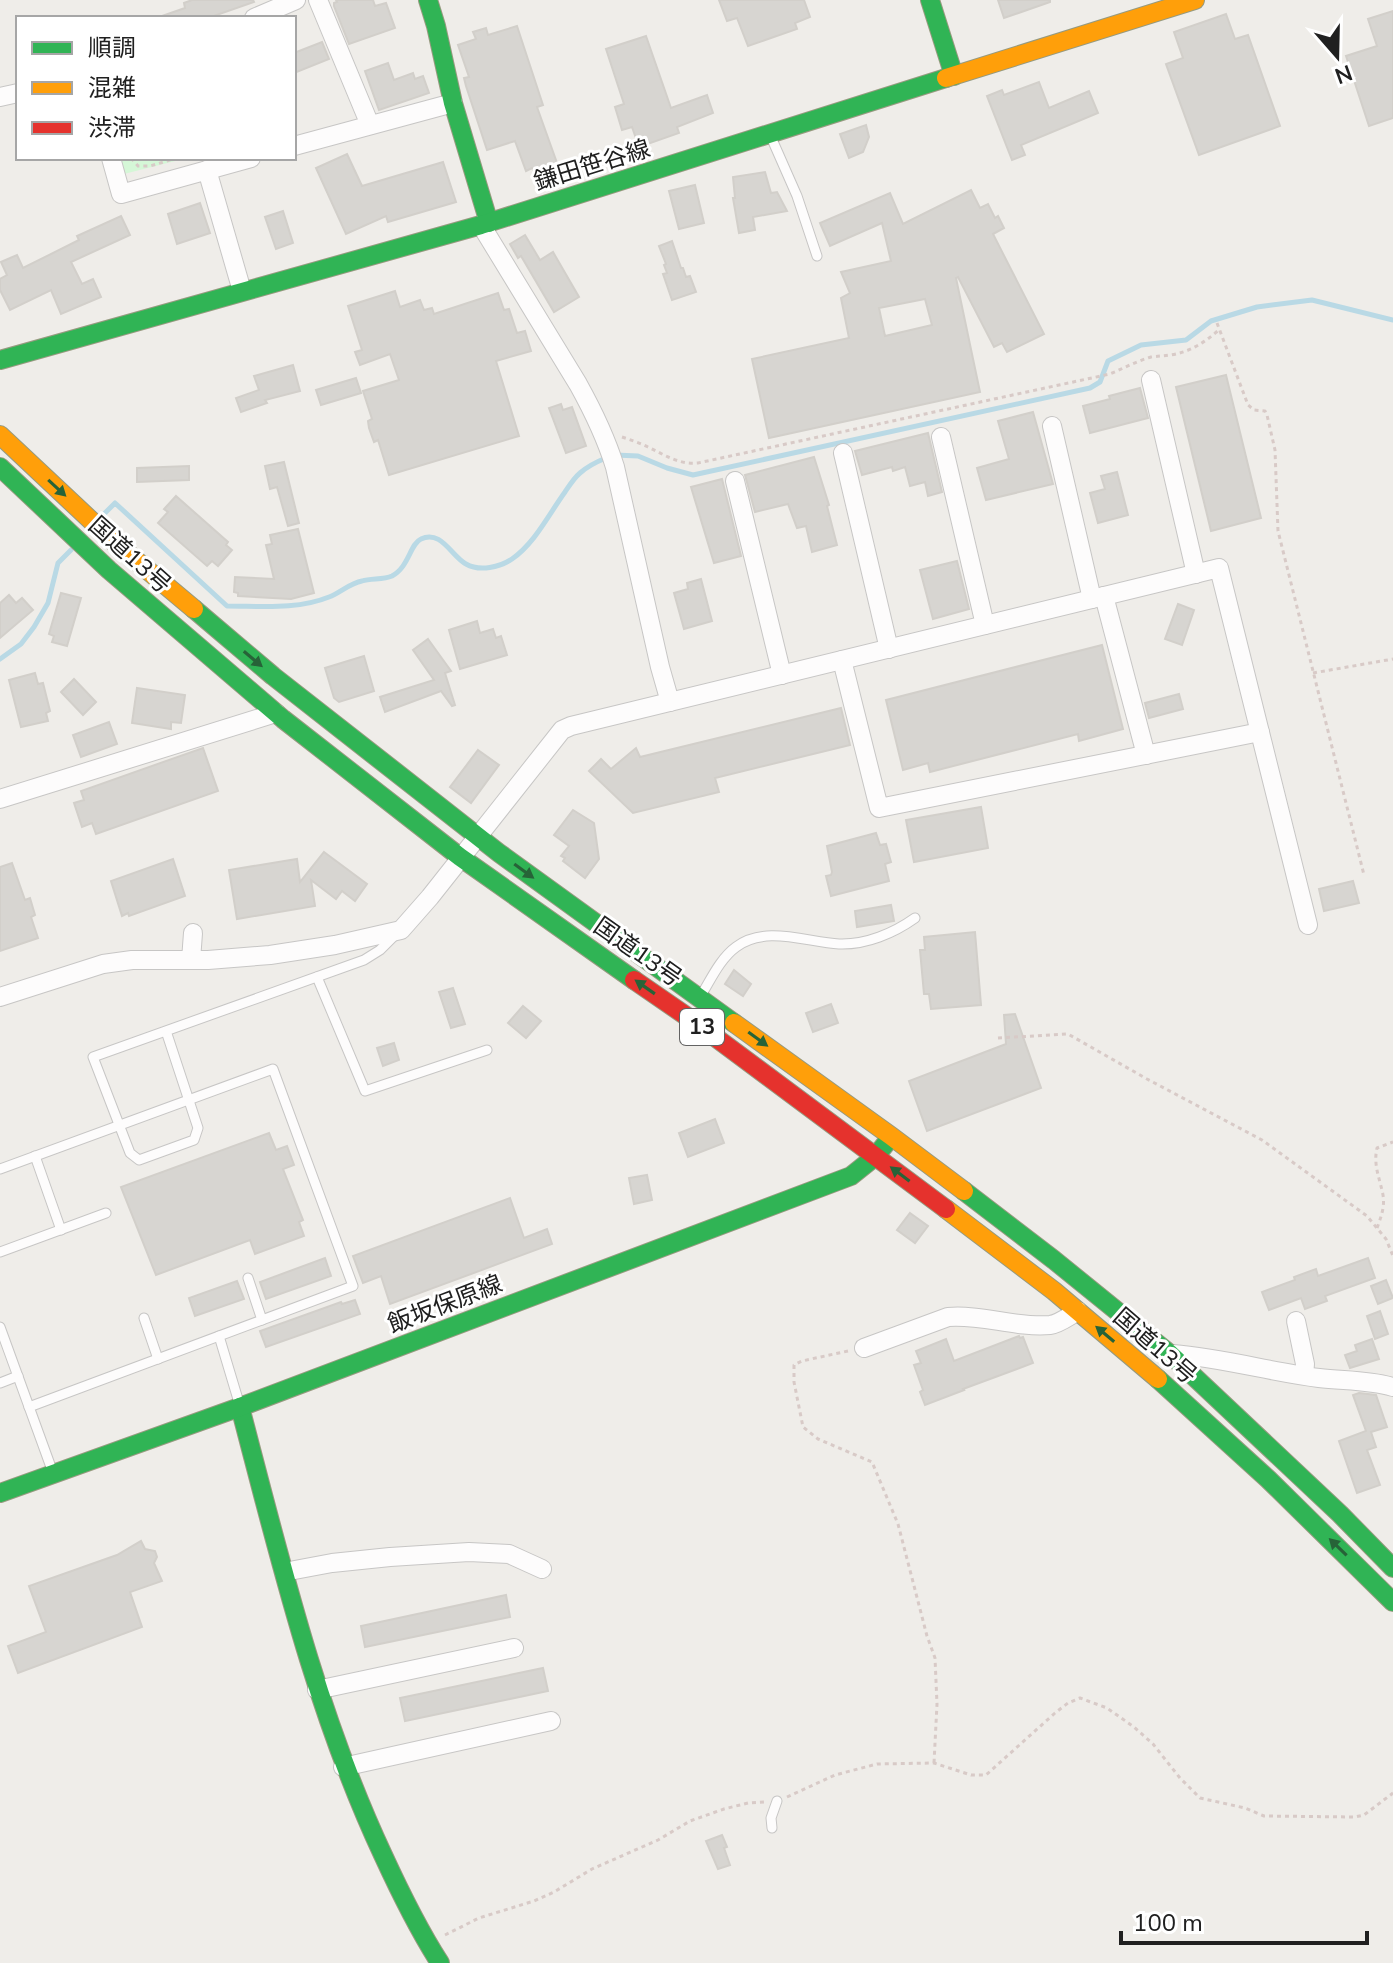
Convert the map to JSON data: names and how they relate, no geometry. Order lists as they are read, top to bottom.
{
  "streets": {
    "main road": [
      "鎌田笹谷線",
      "国道13号",
      "13",
      "飯坂保原線"
    ]
  },
  "crossings": [
    ["国道13号", "飯坂保原線"]
  ],
  "legend": ["順調", "混雑", "渋滞"],
  "scale_bar": "100 m",
  "north": "bottom"
}
